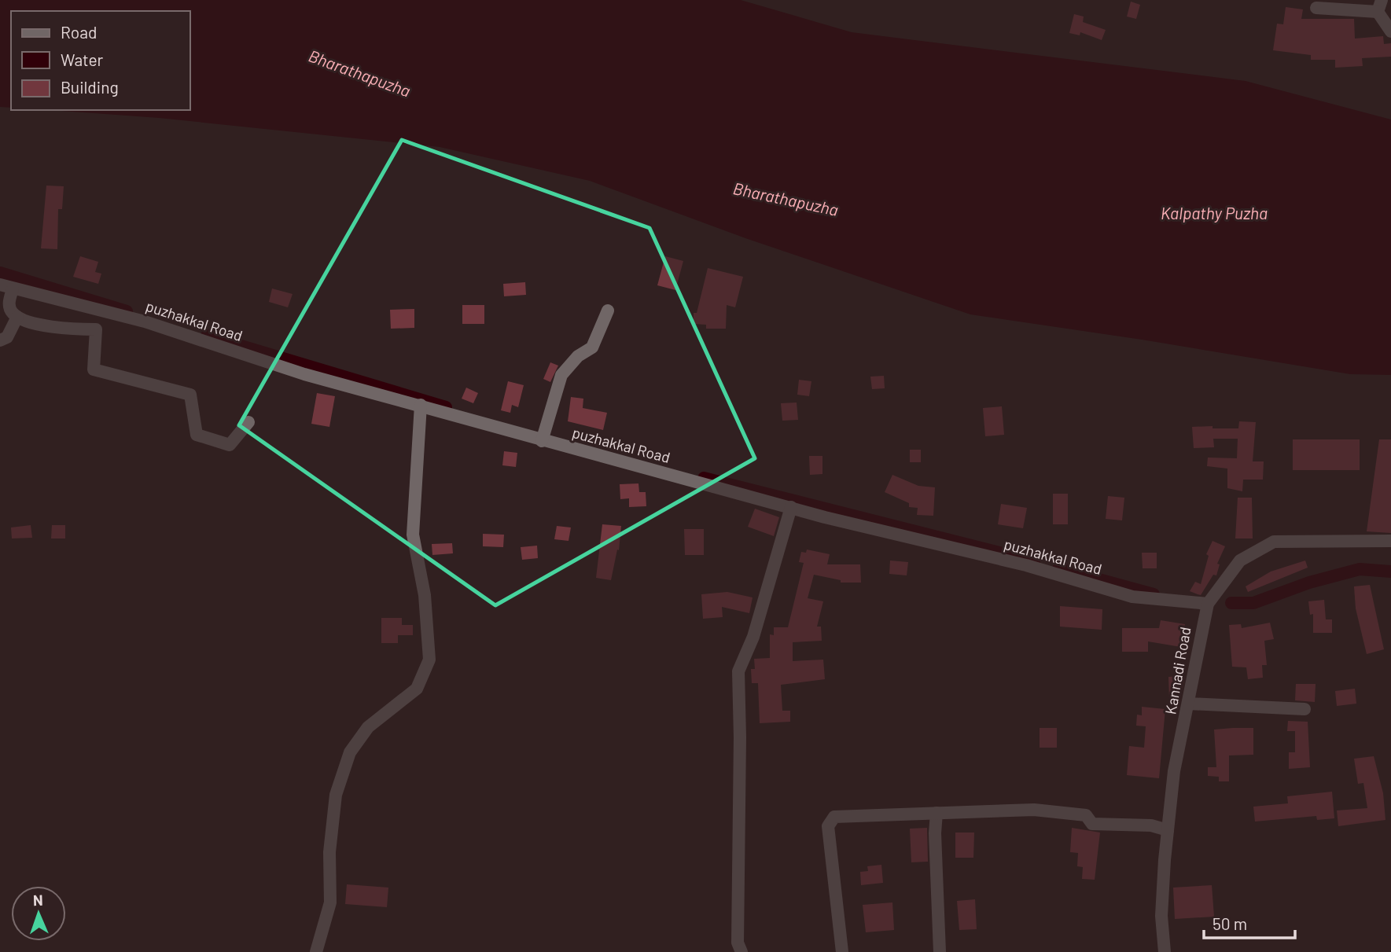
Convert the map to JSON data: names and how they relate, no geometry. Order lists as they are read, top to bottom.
{
  "streets": {
    "street": ["puzhakkal Road", "Kannadi Road"]
  },
  "crossings": [
    ["puzhakkal Road", "Kannadi Road"]
  ],
  "water": ["Bharathapuzha", "Kalpathy Puzha"],
  "legend": ["Road", "Water", "Building"],
  "scale_bar": "50 m",
  "north": "top"
}
